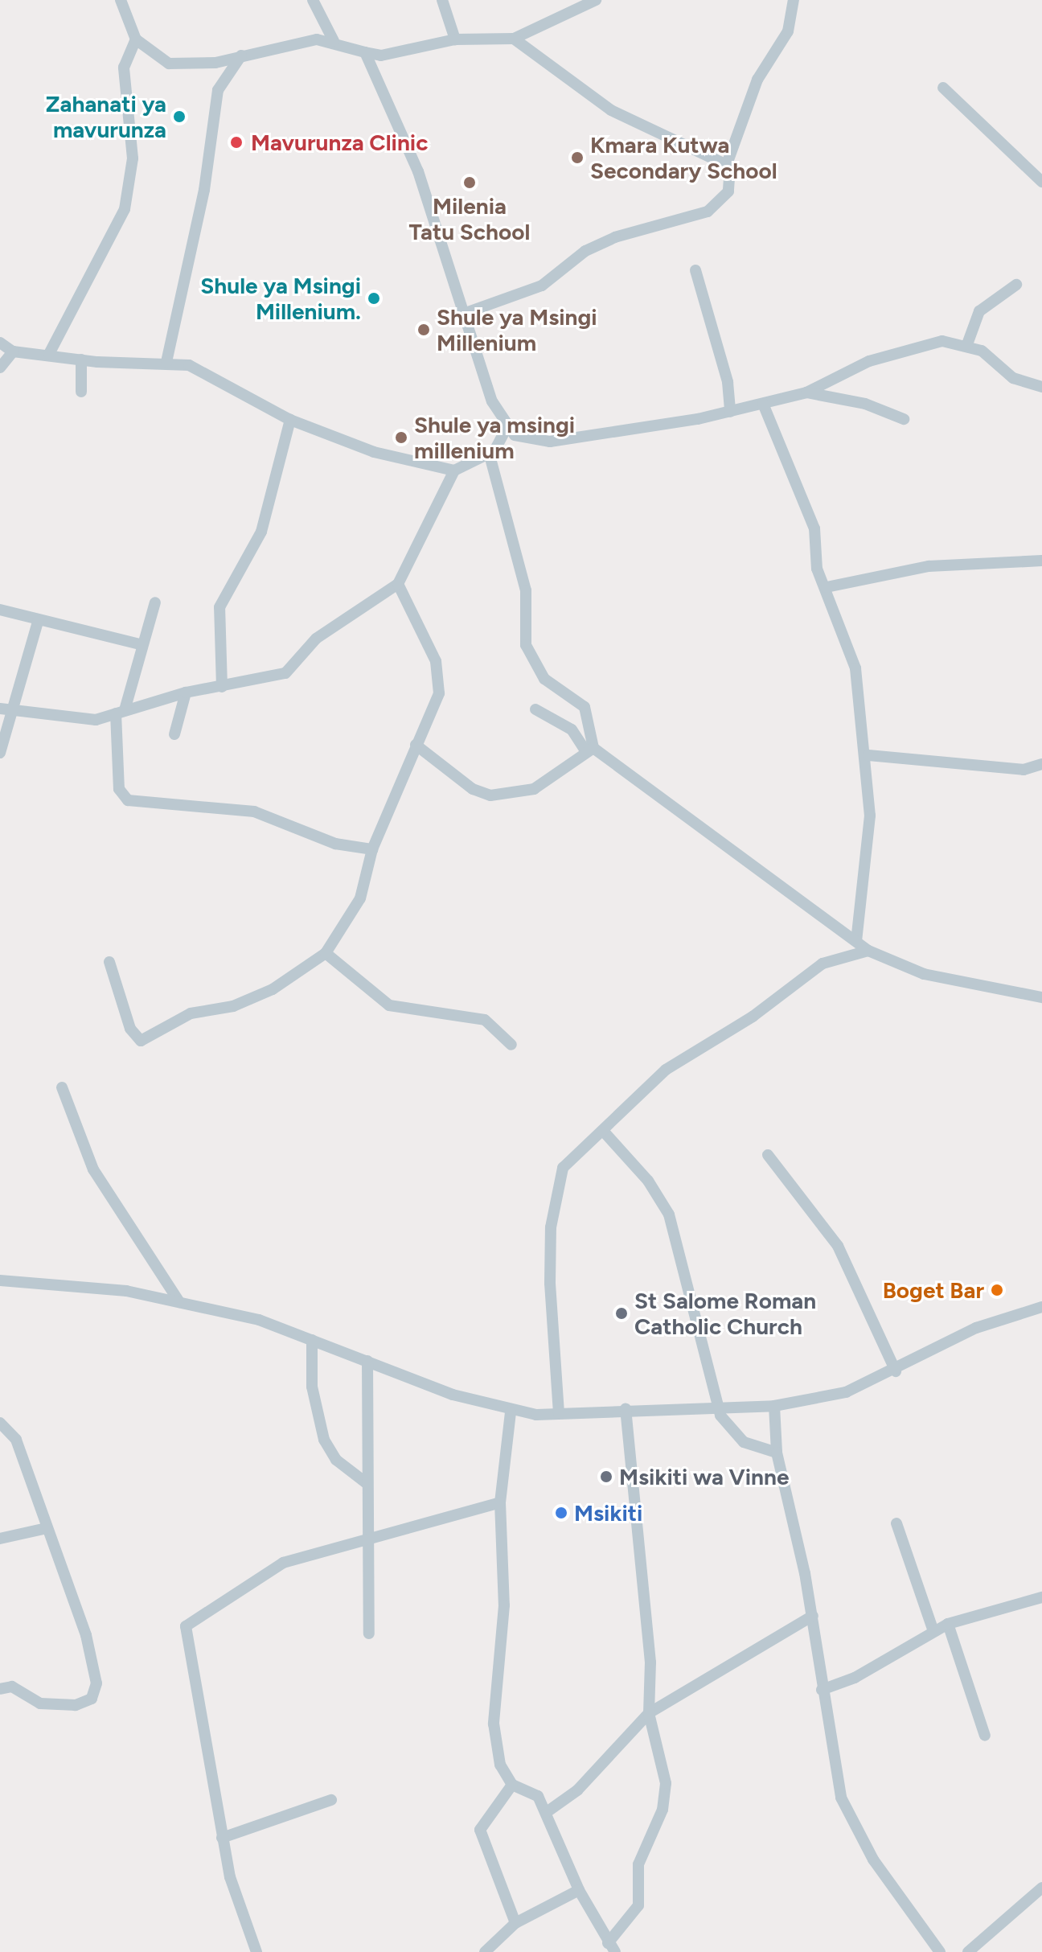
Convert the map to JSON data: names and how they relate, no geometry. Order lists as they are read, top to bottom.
{
  "places": [
    "Zahanati ya mavurunza",
    "Mavurunza Clinic",
    "Kmara Kutwa Secondary School",
    "Milenia Tatu School",
    "Shule ya Msingi Millenium.",
    "Shule ya Msingi Millenium",
    "Shule ya msingi millenium",
    "Boget Bar",
    "St Salome Roman Catholic Church",
    "Msikiti wa Vinne",
    "Msikiti"
  ]
}
